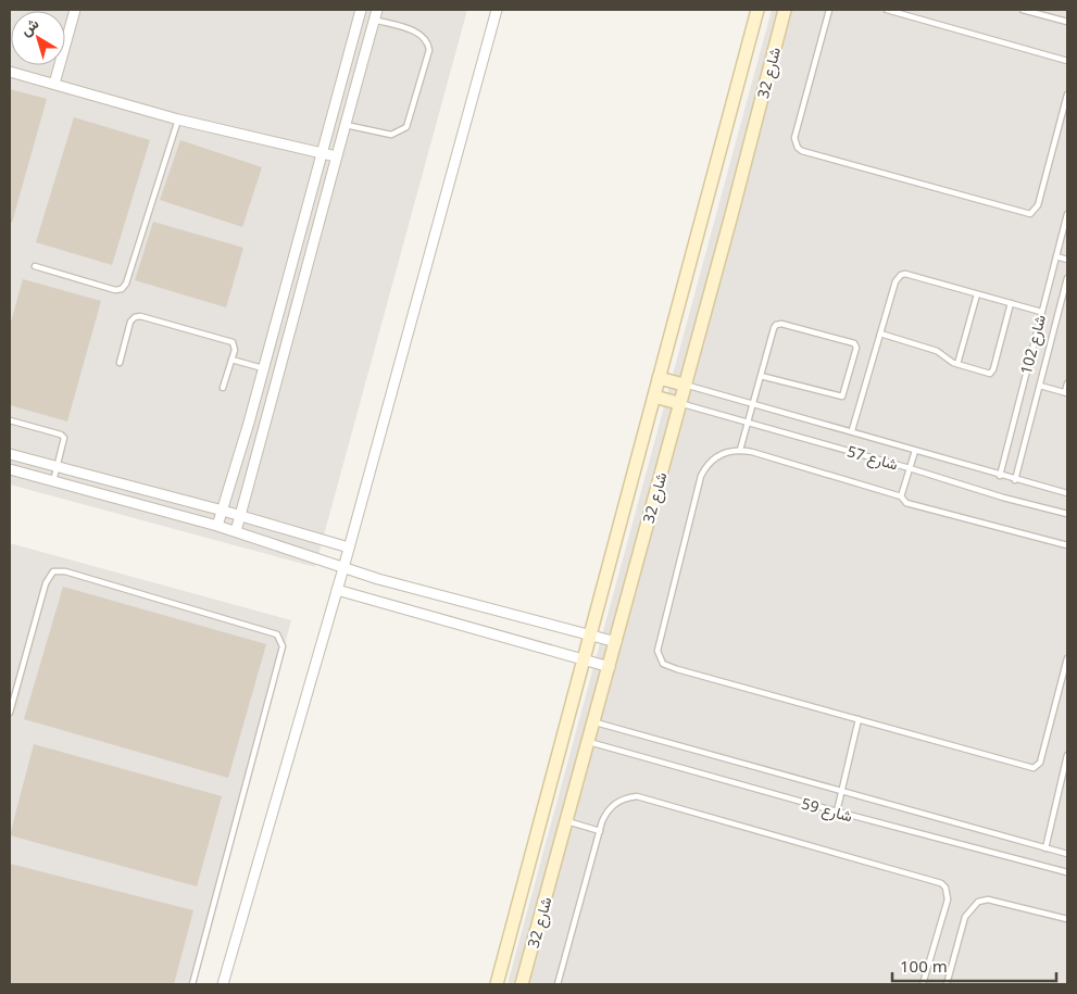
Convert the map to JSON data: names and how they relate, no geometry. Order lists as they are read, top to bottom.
{
  "streets": {
    "main road": ["شارع 32"],
    "lane": ["شارع 102", "شارع 57", "شارع 59"]
  },
  "crossings": [
    ["شارع 32", "شارع 57"],
    ["شارع 32", "شارع 59"],
    ["شارع 102", "شارع 57"]
  ],
  "scale_bar": "100 m",
  "north": "top left"
}
